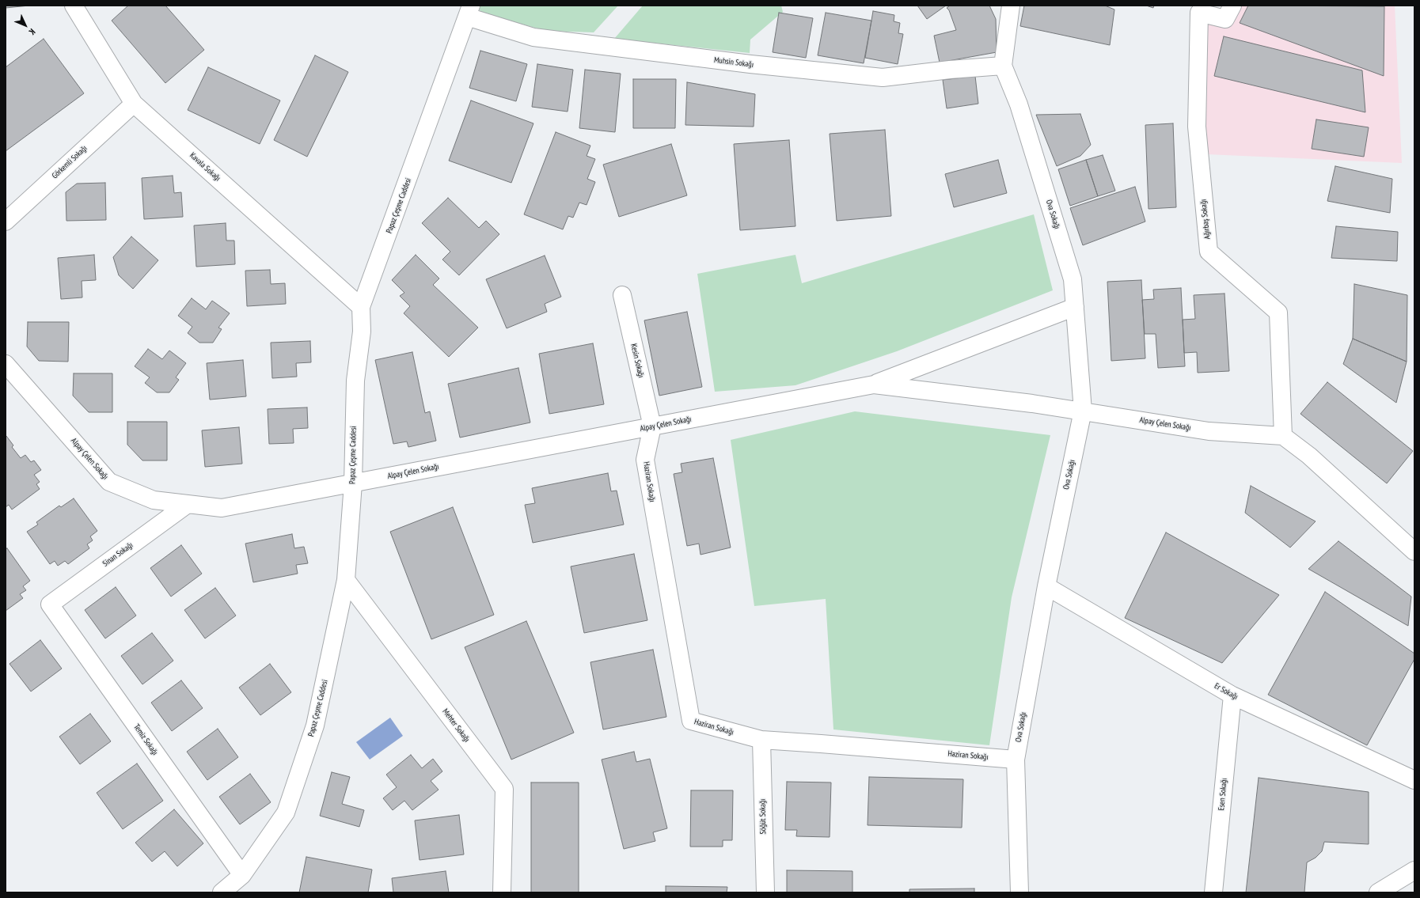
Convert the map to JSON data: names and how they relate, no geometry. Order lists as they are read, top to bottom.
{
  "streets": {
    "street": [
      "Muhsin Sokağı",
      "Görkemli Sokağı",
      "Kavala Sokağı",
      "Papaz Çeşme Caddesi",
      "Ova Sokağı",
      "Ağırbaş Sokağı",
      "Kesin Sokağı",
      "Alpay Çelen Sokağı",
      "Haziran Sokağı",
      "Sinan Sokağı",
      "Er Sokağı",
      "Mehter Sokağı",
      "Temiz Sokağı",
      "Esen Sokağı",
      "Söğüt Sokağı"
    ]
  },
  "crossings": [
    ["Muhsin Sokağı", "Papaz Çeşme Caddesi"],
    ["Muhsin Sokağı", "Ova Sokağı"],
    ["Görkemli Sokağı", "Kavala Sokağı"],
    ["Kavala Sokağı", "Papaz Çeşme Caddesi"],
    ["Papaz Çeşme Caddesi", "Alpay Çelen Sokağı"],
    ["Papaz Çeşme Caddesi", "Mehter Sokağı"],
    ["Papaz Çeşme Caddesi", "Temiz Sokağı"],
    ["Ova Sokağı", "Alpay Çelen Sokağı"],
    ["Ova Sokağı", "Haziran Sokağı"],
    ["Ova Sokağı", "Er Sokağı"],
    ["Ağırbaş Sokağı", "Alpay Çelen Sokağı"],
    ["Kesin Sokağı", "Alpay Çelen Sokağı"],
    ["Kesin Sokağı", "Haziran Sokağı"],
    ["Alpay Çelen Sokağı", "Haziran Sokağı"],
    ["Alpay Çelen Sokağı", "Sinan Sokağı"],
    ["Haziran Sokağı", "Söğüt Sokağı"],
    ["Sinan Sokağı", "Temiz Sokağı"],
    ["Er Sokağı", "Esen Sokağı"]
  ],
  "north": "bottom right"
}
